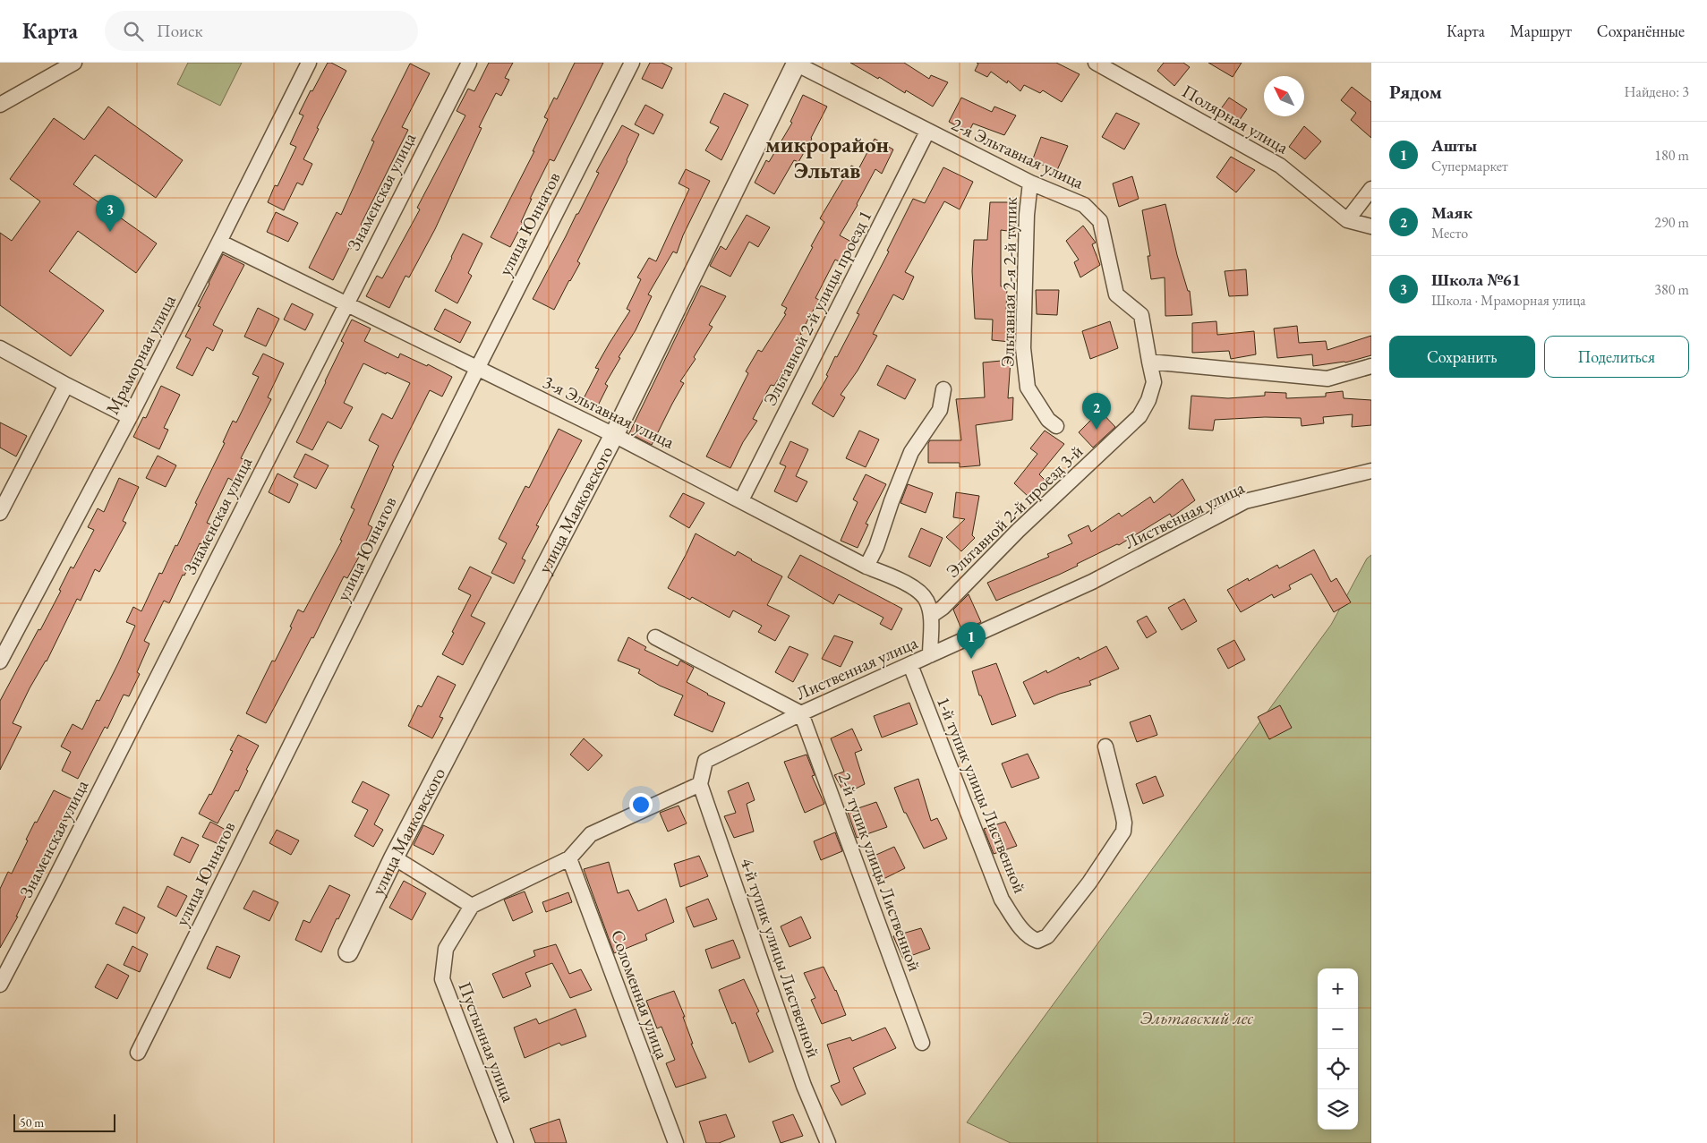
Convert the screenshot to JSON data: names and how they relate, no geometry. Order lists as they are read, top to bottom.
{
  "streets": {
    "street": [
      "Полярная улица",
      "2-я Эльтавная улица",
      "Знаменская улица",
      "улица Юннатов",
      "Эльтавная 2-я 2-й тупик",
      "Эльтавной 2-й улицы проезд 1",
      "Мраморная улица",
      "3-я Эльтавная улица",
      "улица Маяковского",
      "Эльтавной 2-й проезд 3-й",
      "Лиственная улица",
      "1-й тупик улицы Лиственной",
      "2-й тупик улицы Лиственной",
      "4-й тупик улицы Лиственной",
      "Соломенная улица",
      "Пустынная улица"
    ]
  },
  "crossings": [
    ["2-я Эльтавная улица", "Эльтавная 2-я 2-й тупик"],
    ["2-я Эльтавная улица", "Эльтавной 2-й улицы проезд 1"],
    ["2-я Эльтавная улица", "улица Маяковского"],
    ["2-я Эльтавная улица", "Эльтавной 2-й проезд 3-й"],
    ["Знаменская улица", "3-я Эльтавная улица"],
    ["улица Юннатов", "3-я Эльтавная улица"],
    ["Эльтавной 2-й улицы проезд 1", "3-я Эльтавная улица"],
    ["Мраморная улица", "3-я Эльтавная улица"],
    ["3-я Эльтавная улица", "улица Маяковского"],
    ["3-я Эльтавная улица", "Эльтавной 2-й проезд 3-й"],
    ["3-я Эльтавная улица", "Лиственная улица"],
    ["Лиственная улица", "1-й тупик улицы Лиственной"],
    ["Лиственная улица", "2-й тупик улицы Лиственной"],
    ["Лиственная улица", "4-й тупик улицы Лиственной"]
  ],
  "districts": ["микрорайон Эльтав"],
  "parks": ["Эльтавский лес"],
  "scale_bar": "50 m",
  "north": "top left",
  "page": {
    "header": "Карта",
    "search": "Поиск",
    "nav": ["Карта", "Маршрут", "Сохранённые"],
    "heading": ["Рядом", "Найдено: 3"],
    "list": [
      {
        "mark": "1",
        "name": "Ашты",
        "note": "Супермаркет",
        "value": "180 m"
      },
      {
        "mark": "2",
        "name": "Маяк",
        "note": "Место",
        "value": "290 m"
      },
      {
        "mark": "3",
        "name": "Школа №61",
        "note": "Школа · Мраморная улица",
        "value": "380 m"
      }
    ],
    "pins": ["3", "2", "1"],
    "buttons": ["Сохранить", "Поделиться"],
    "map_buttons": ["+", "−"],
    "scale": "50 m"
  }
}
